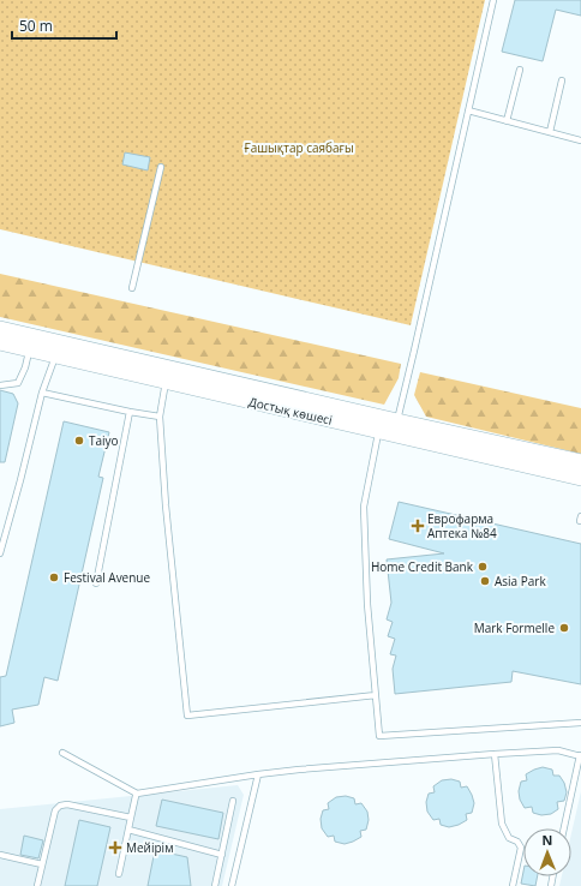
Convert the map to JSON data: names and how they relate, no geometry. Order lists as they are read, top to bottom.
{
  "streets": {
    "street": ["Достық көшесі"]
  },
  "parks": ["Ғашықтар саябағы"],
  "places": {
    "other": [
      "Taiyo",
      "Home Credit Bank",
      "Festival Avenue",
      "Asia Park",
      "Mark Formelle"
    ],
    "health": ["Еврофарма Аптека №84", "Мейірім"]
  },
  "scale_bar": "50 m",
  "north": "top"
}
